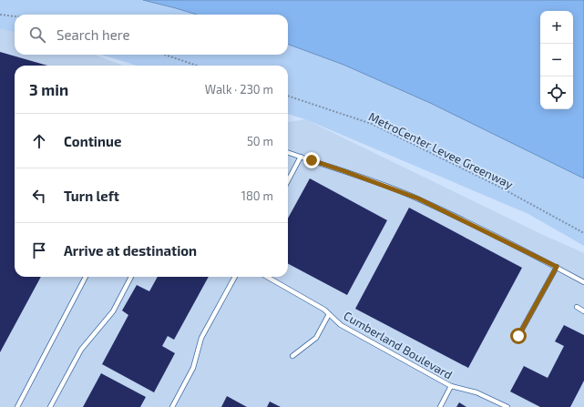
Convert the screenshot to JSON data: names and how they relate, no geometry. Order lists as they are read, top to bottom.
{
  "streets": {
    "lane": ["Cumberland Boulevard"],
    "path": ["MetroCenter Levee Greenway"]
  },
  "page": {
    "map_buttons": ["+", "−"],
    "search": "Search here",
    "heading": ["3 min", "Walk · 230 m"],
    "list": [
      ["Continue", "50 m"],
      ["Turn left", "180 m"],
      "Arrive at destination"
    ]
  }
}
